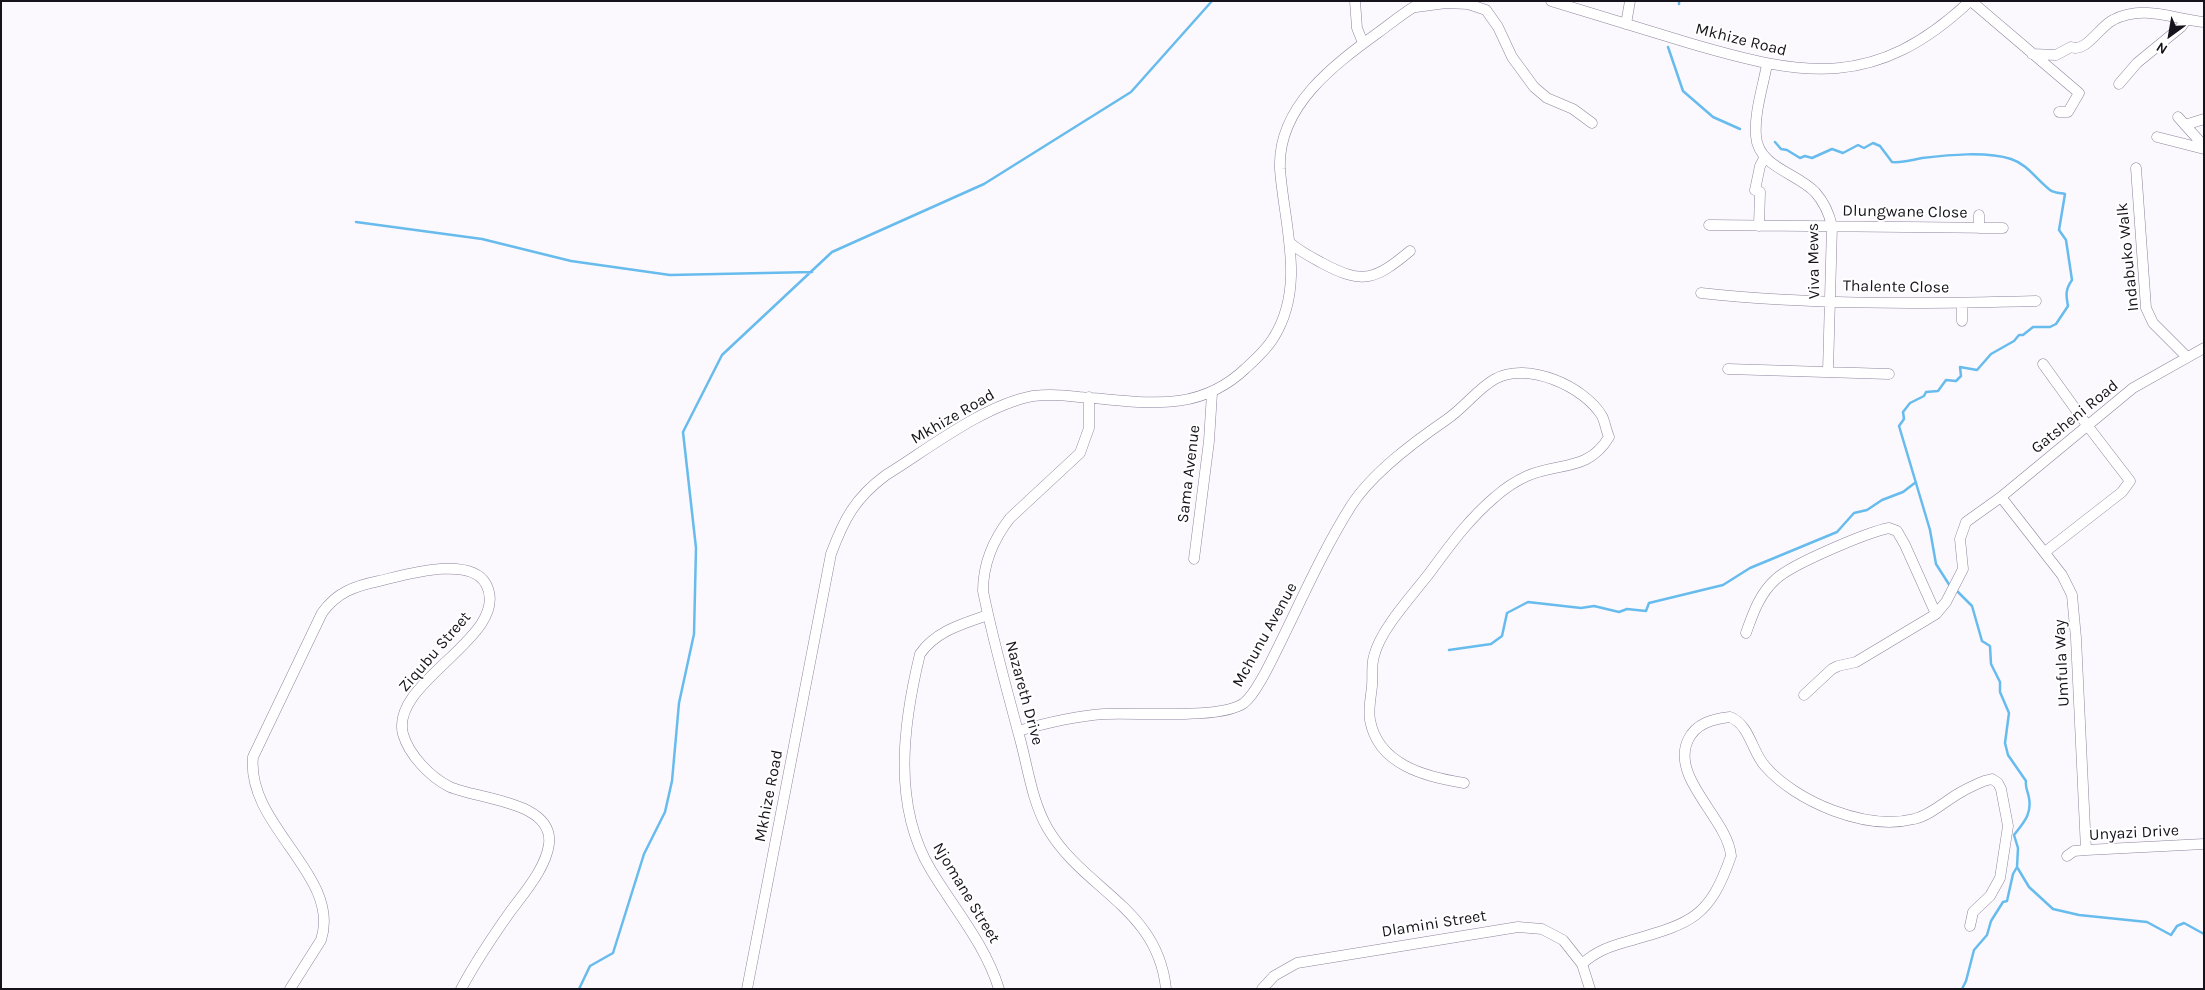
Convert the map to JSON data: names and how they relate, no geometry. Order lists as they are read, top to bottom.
{
  "streets": {
    "street": [
      "Mkhize Road",
      "Dlungwane Close",
      "Indabuko Walk",
      "Viva Mews",
      "Thalente Close",
      "Gatsheni Road",
      "Sama Avenue",
      "Mchunu Avenue",
      "Ziqubu Street",
      "Umfula Way",
      "Nazareth Drive",
      "Unyazi Drive",
      "Njomane Street",
      "Dlamini Street"
    ]
  },
  "crossings": [
    ["Mkhize Road", "Sama Avenue"],
    ["Mkhize Road", "Nazareth Drive"],
    ["Dlungwane Close", "Viva Mews"],
    ["Indabuko Walk", "Gatsheni Road"],
    ["Viva Mews", "Thalente Close"],
    ["Gatsheni Road", "Umfula Way"],
    ["Mchunu Avenue", "Nazareth Drive"],
    ["Umfula Way", "Unyazi Drive"],
    ["Nazareth Drive", "Njomane Street"]
  ],
  "north": "bottom left"
}
